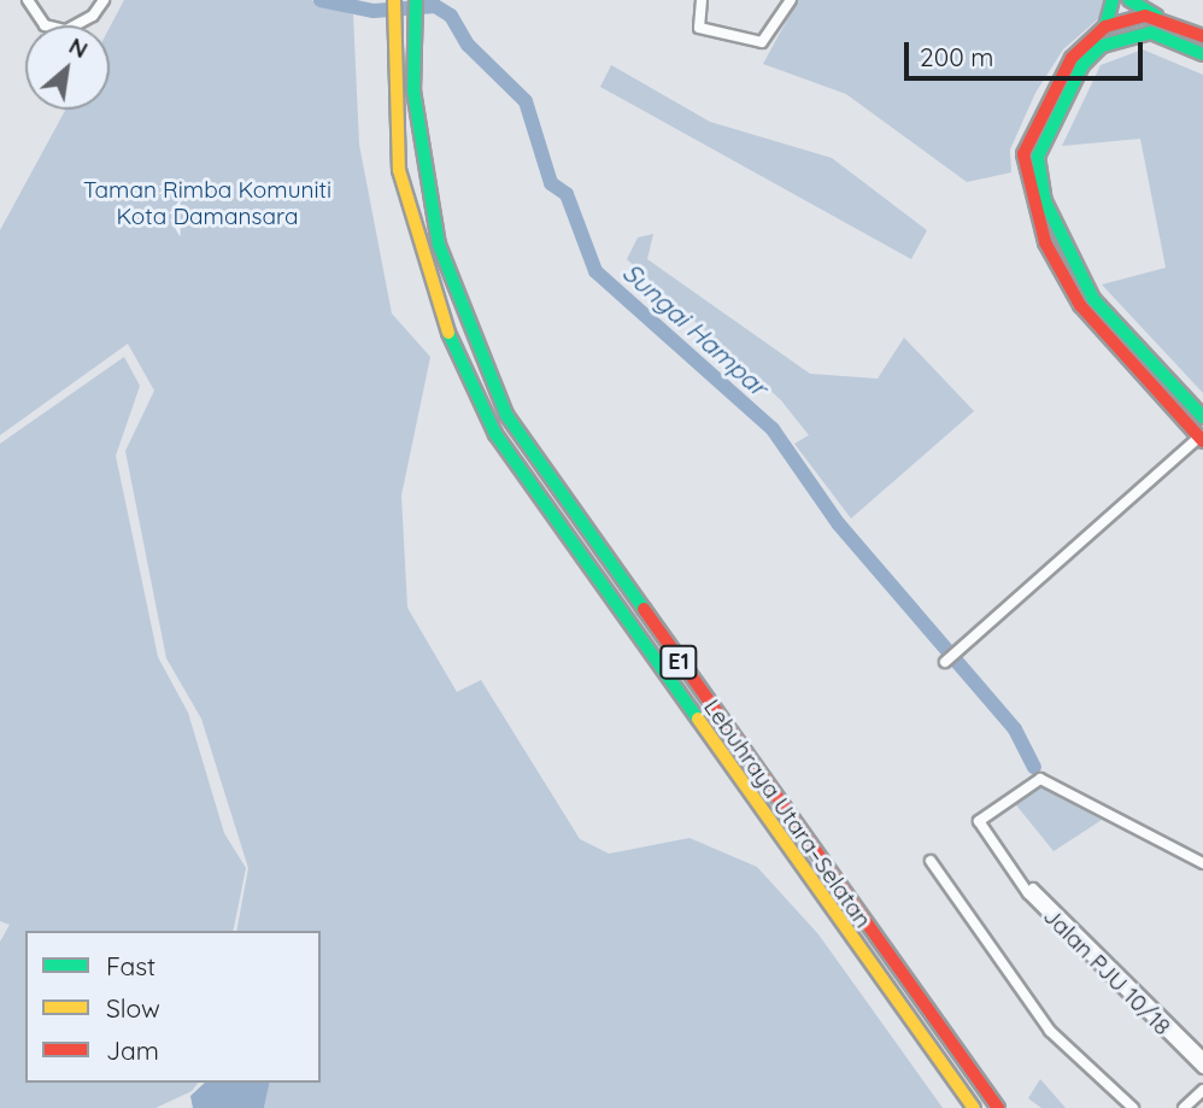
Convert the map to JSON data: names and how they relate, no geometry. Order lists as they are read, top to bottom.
{
  "streets": {
    "main road": ["E1", "Lebuhraya Utara–Selatan"],
    "street": ["Jalan PJU 10/18"]
  },
  "water": ["Sungai Hampar"],
  "parks": ["Taman Rimba Komuniti Kota Damansara"],
  "legend": ["Fast", "Slow", "Jam"],
  "scale_bar": "200 m",
  "north": "top right"
}
